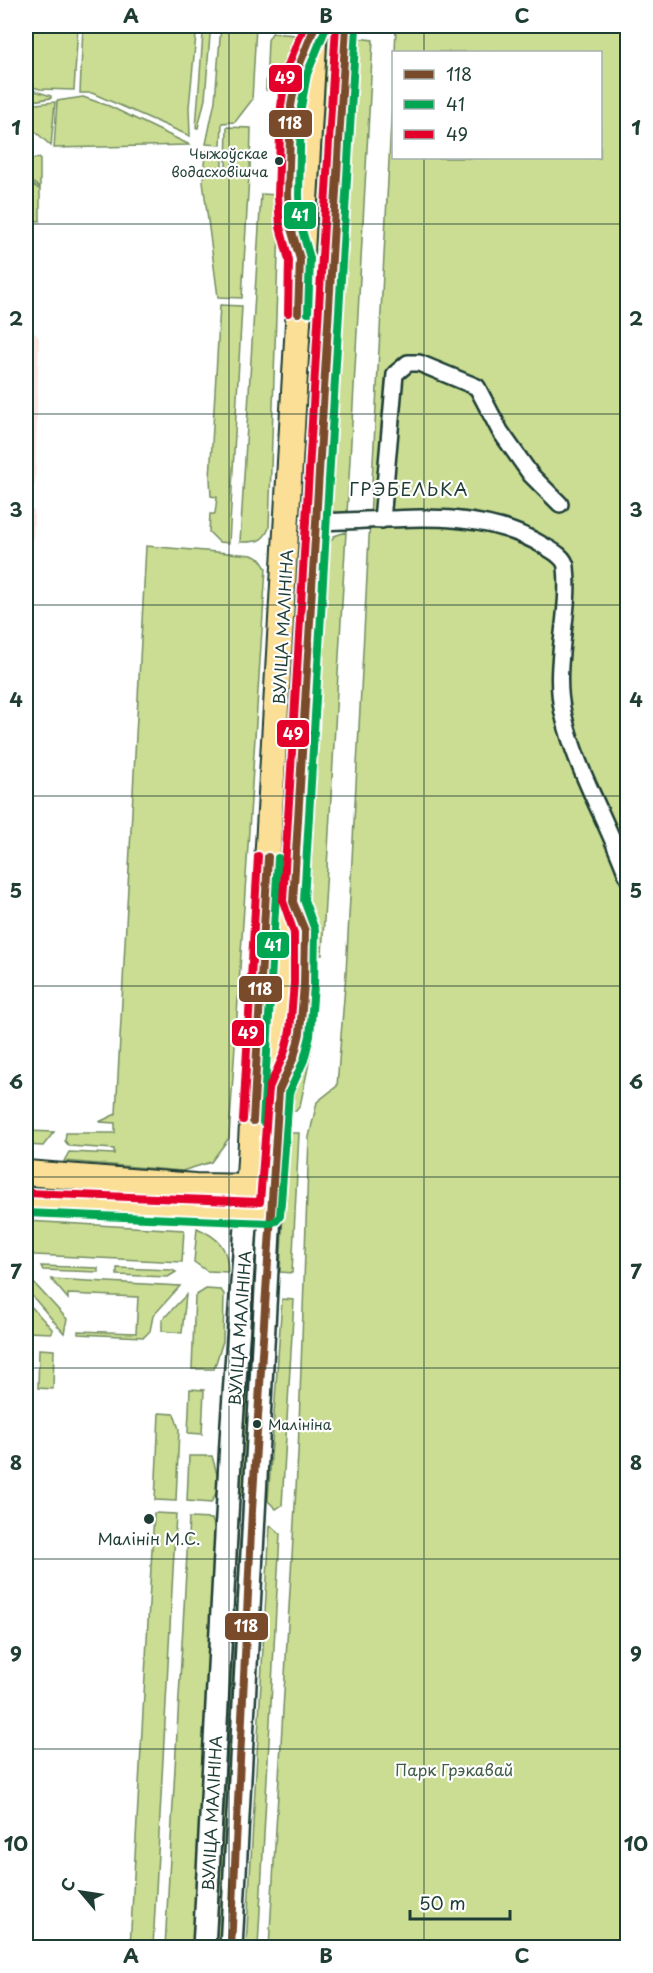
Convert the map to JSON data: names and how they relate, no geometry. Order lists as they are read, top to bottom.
{
  "streets": {
    "main road": ["ВУЛІЦА МАЛІНІНА"]
  },
  "districts": ["ГРЭБЕЛЬКА"],
  "parks": ["Парк Грэкавай"],
  "places": ["Чыжоўскае водасховішча", "Малініна", "Малінін М.С."],
  "lines": ["transit line 118", "transit line 49", "transit line 41"],
  "legend": ["118", "41", "49"],
  "scale_bar": "50 m",
  "north": "top left",
  "grid": {
    "columns": ["A", "B", "C"],
    "rows": [
      "1",
      "2",
      "3",
      "4",
      "5",
      "6",
      "7",
      "8",
      "9",
      "10"
    ]
  }
}
